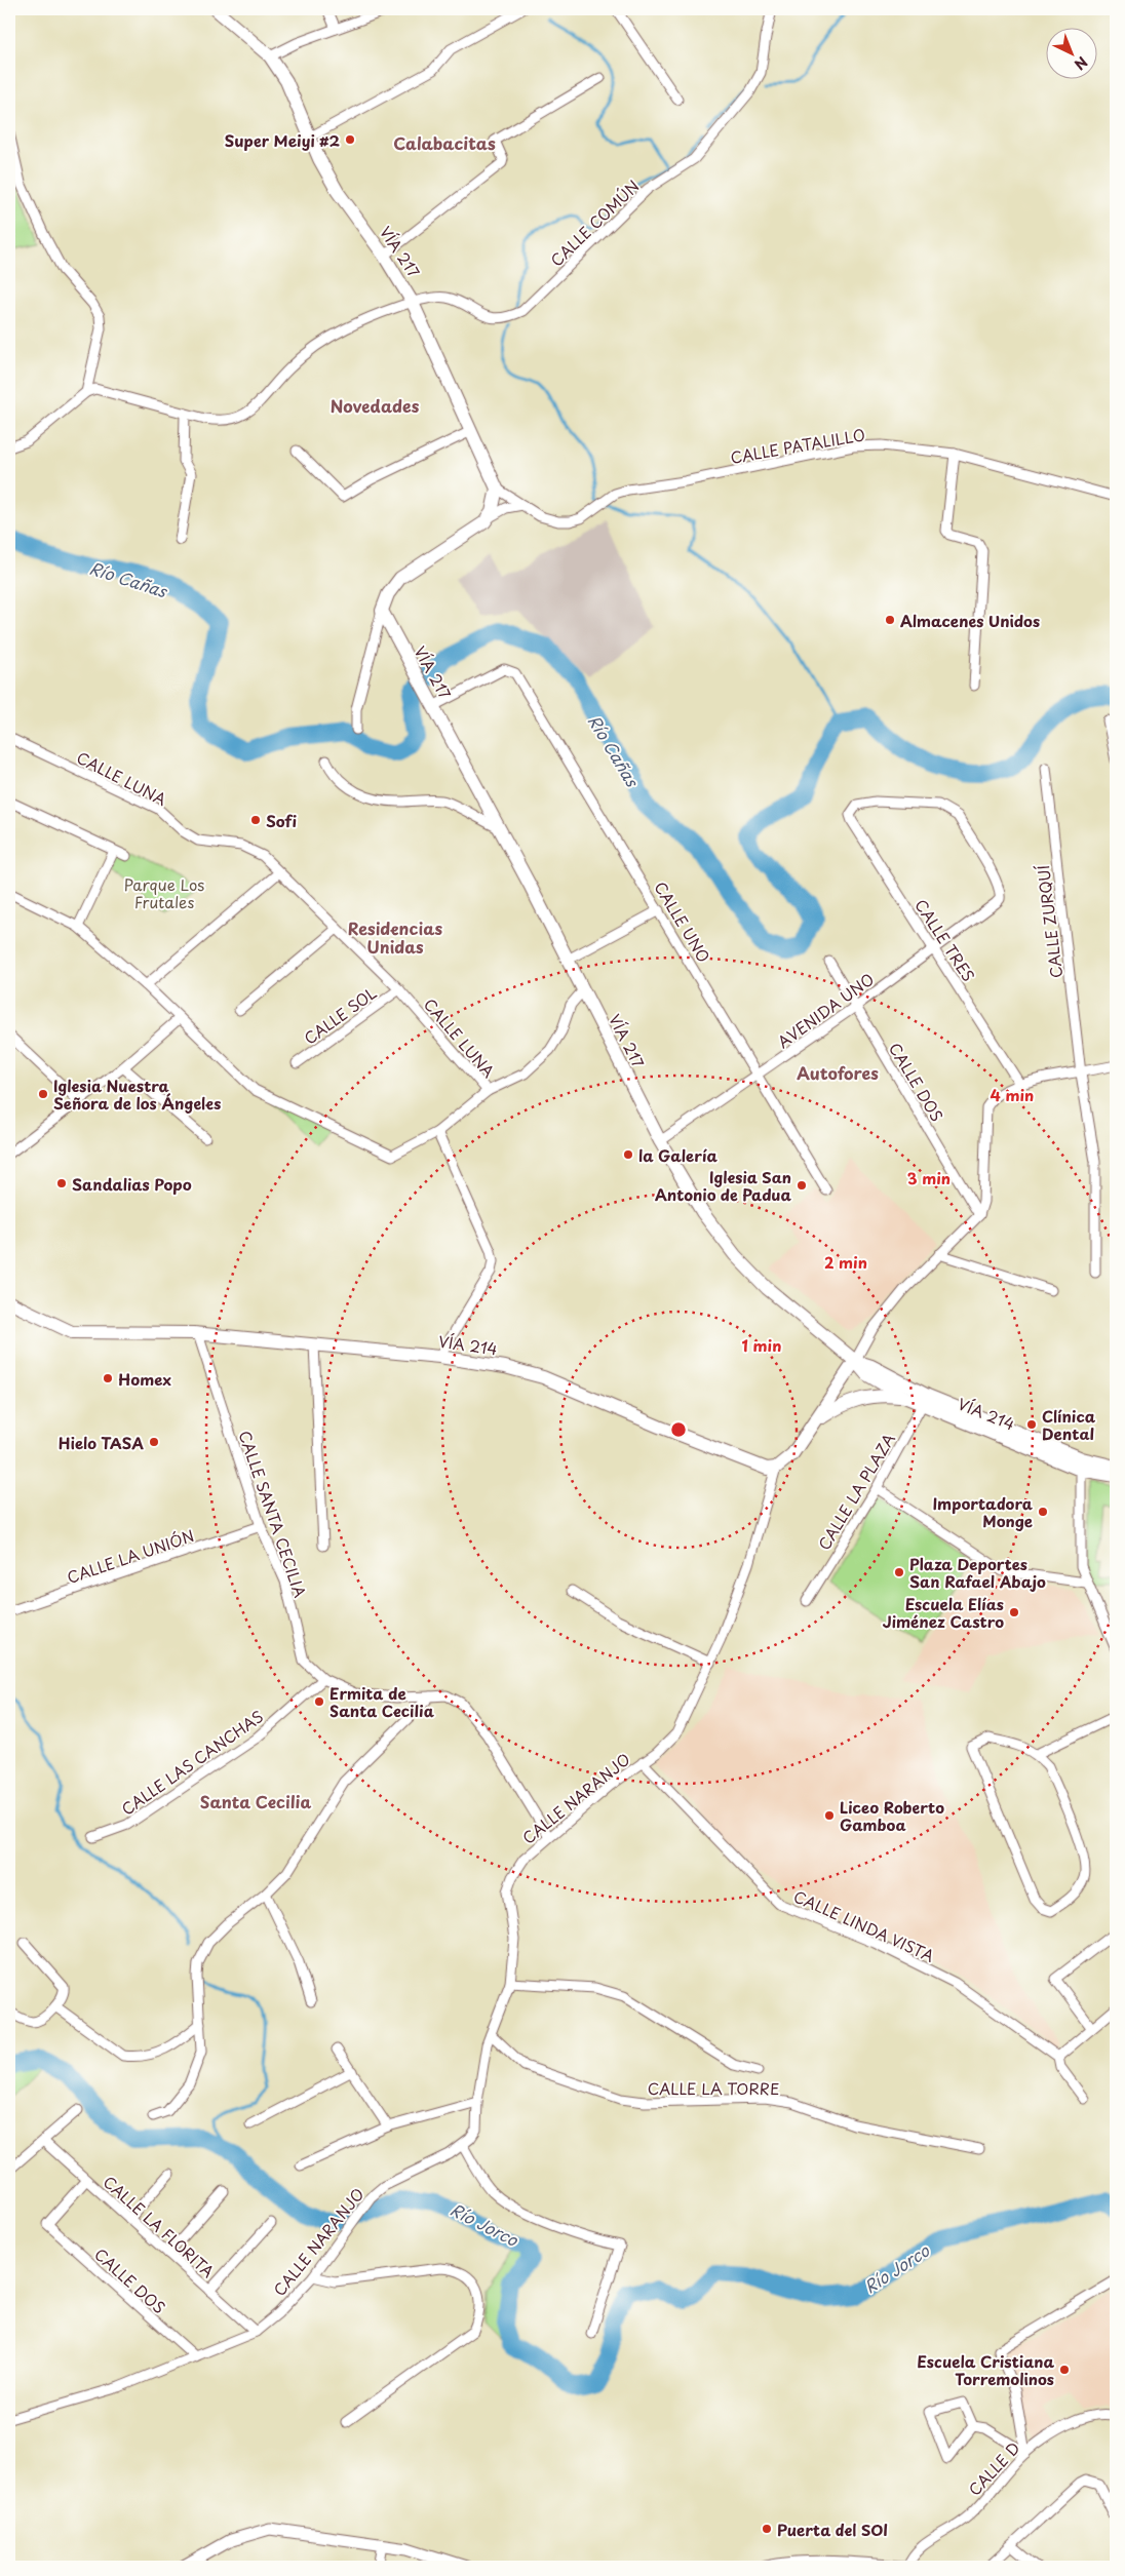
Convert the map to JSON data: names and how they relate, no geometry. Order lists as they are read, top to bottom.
{
  "streets": {
    "main road": ["VÍA 217", "VÍA 214"],
    "street": [
      "CALLE COMÚN",
      "CALLE PATALILLO",
      "CALLE LUNA",
      "CALLE UNO",
      "CALLE ZURQUÍ",
      "CALLE TRES",
      "AVENIDA UNO",
      "CALLE SOL",
      "CALLE DOS",
      "CALLE LA PLAZA",
      "CALLE SANTA CECILIA",
      "CALLE LA UNIÓN",
      "CALLE LAS CANCHAS",
      "CALLE NARANJO",
      "CALLE LINDA VISTA",
      "CALLE LA TORRE",
      "CALLE LA FLORITA",
      "CALLE D"
    ]
  },
  "crossings": [
    ["CALLE COMÚN", "VÍA 217"],
    ["VÍA 217", "CALLE PATALILLO"],
    ["VÍA 217", "CALLE UNO"],
    ["VÍA 217", "AVENIDA UNO"],
    ["VÍA 217", "VÍA 214"],
    ["CALLE LUNA", "CALLE SOL"],
    ["CALLE UNO", "AVENIDA UNO"],
    ["CALLE TRES", "AVENIDA UNO"],
    ["AVENIDA UNO", "CALLE DOS"],
    ["CALLE DOS", "CALLE NARANJO"],
    ["CALLE DOS", "CALLE LA FLORITA"],
    ["VÍA 214", "CALLE LA PLAZA"],
    ["VÍA 214", "CALLE SANTA CECILIA"],
    ["VÍA 214", "CALLE NARANJO"],
    ["CALLE SANTA CECILIA", "CALLE LA UNIÓN"],
    ["CALLE SANTA CECILIA", "CALLE LAS CANCHAS"],
    ["CALLE SANTA CECILIA", "CALLE NARANJO"],
    ["CALLE NARANJO", "CALLE LINDA VISTA"],
    ["CALLE NARANJO", "CALLE LA TORRE"],
    ["CALLE NARANJO", "CALLE LA FLORITA"]
  ],
  "districts": [
    "Calabacitas",
    "Novedades",
    "Residencias Unidas",
    "Autofores",
    "Santa Cecilia"
  ],
  "water": ["Río Cañas", "Río Jorco"],
  "parks": ["Parque Los Frutales"],
  "places": [
    "Super Meiyi #2",
    "Almacenes Unidos",
    "Sofi",
    "Iglesia Nuestra Señora de los Ángeles",
    "la Galería",
    "Sandalias Popo",
    "Iglesia San Antonio de Padua",
    "Homex",
    "Clínica Dental",
    "Hielo TASA",
    "Importadora Monge",
    "Plaza Deportes San Rafael Abajo",
    "Escuela Elías Jiménez Castro",
    "Ermita de Santa Cecilia",
    "Liceo Roberto Gamboa",
    "Escuela Cristiana Torremolinos",
    "Puerta del SOl"
  ],
  "north": "bottom right",
  "rings": [
    "4 min",
    "3 min",
    "2 min",
    "1 min"
  ]
}
